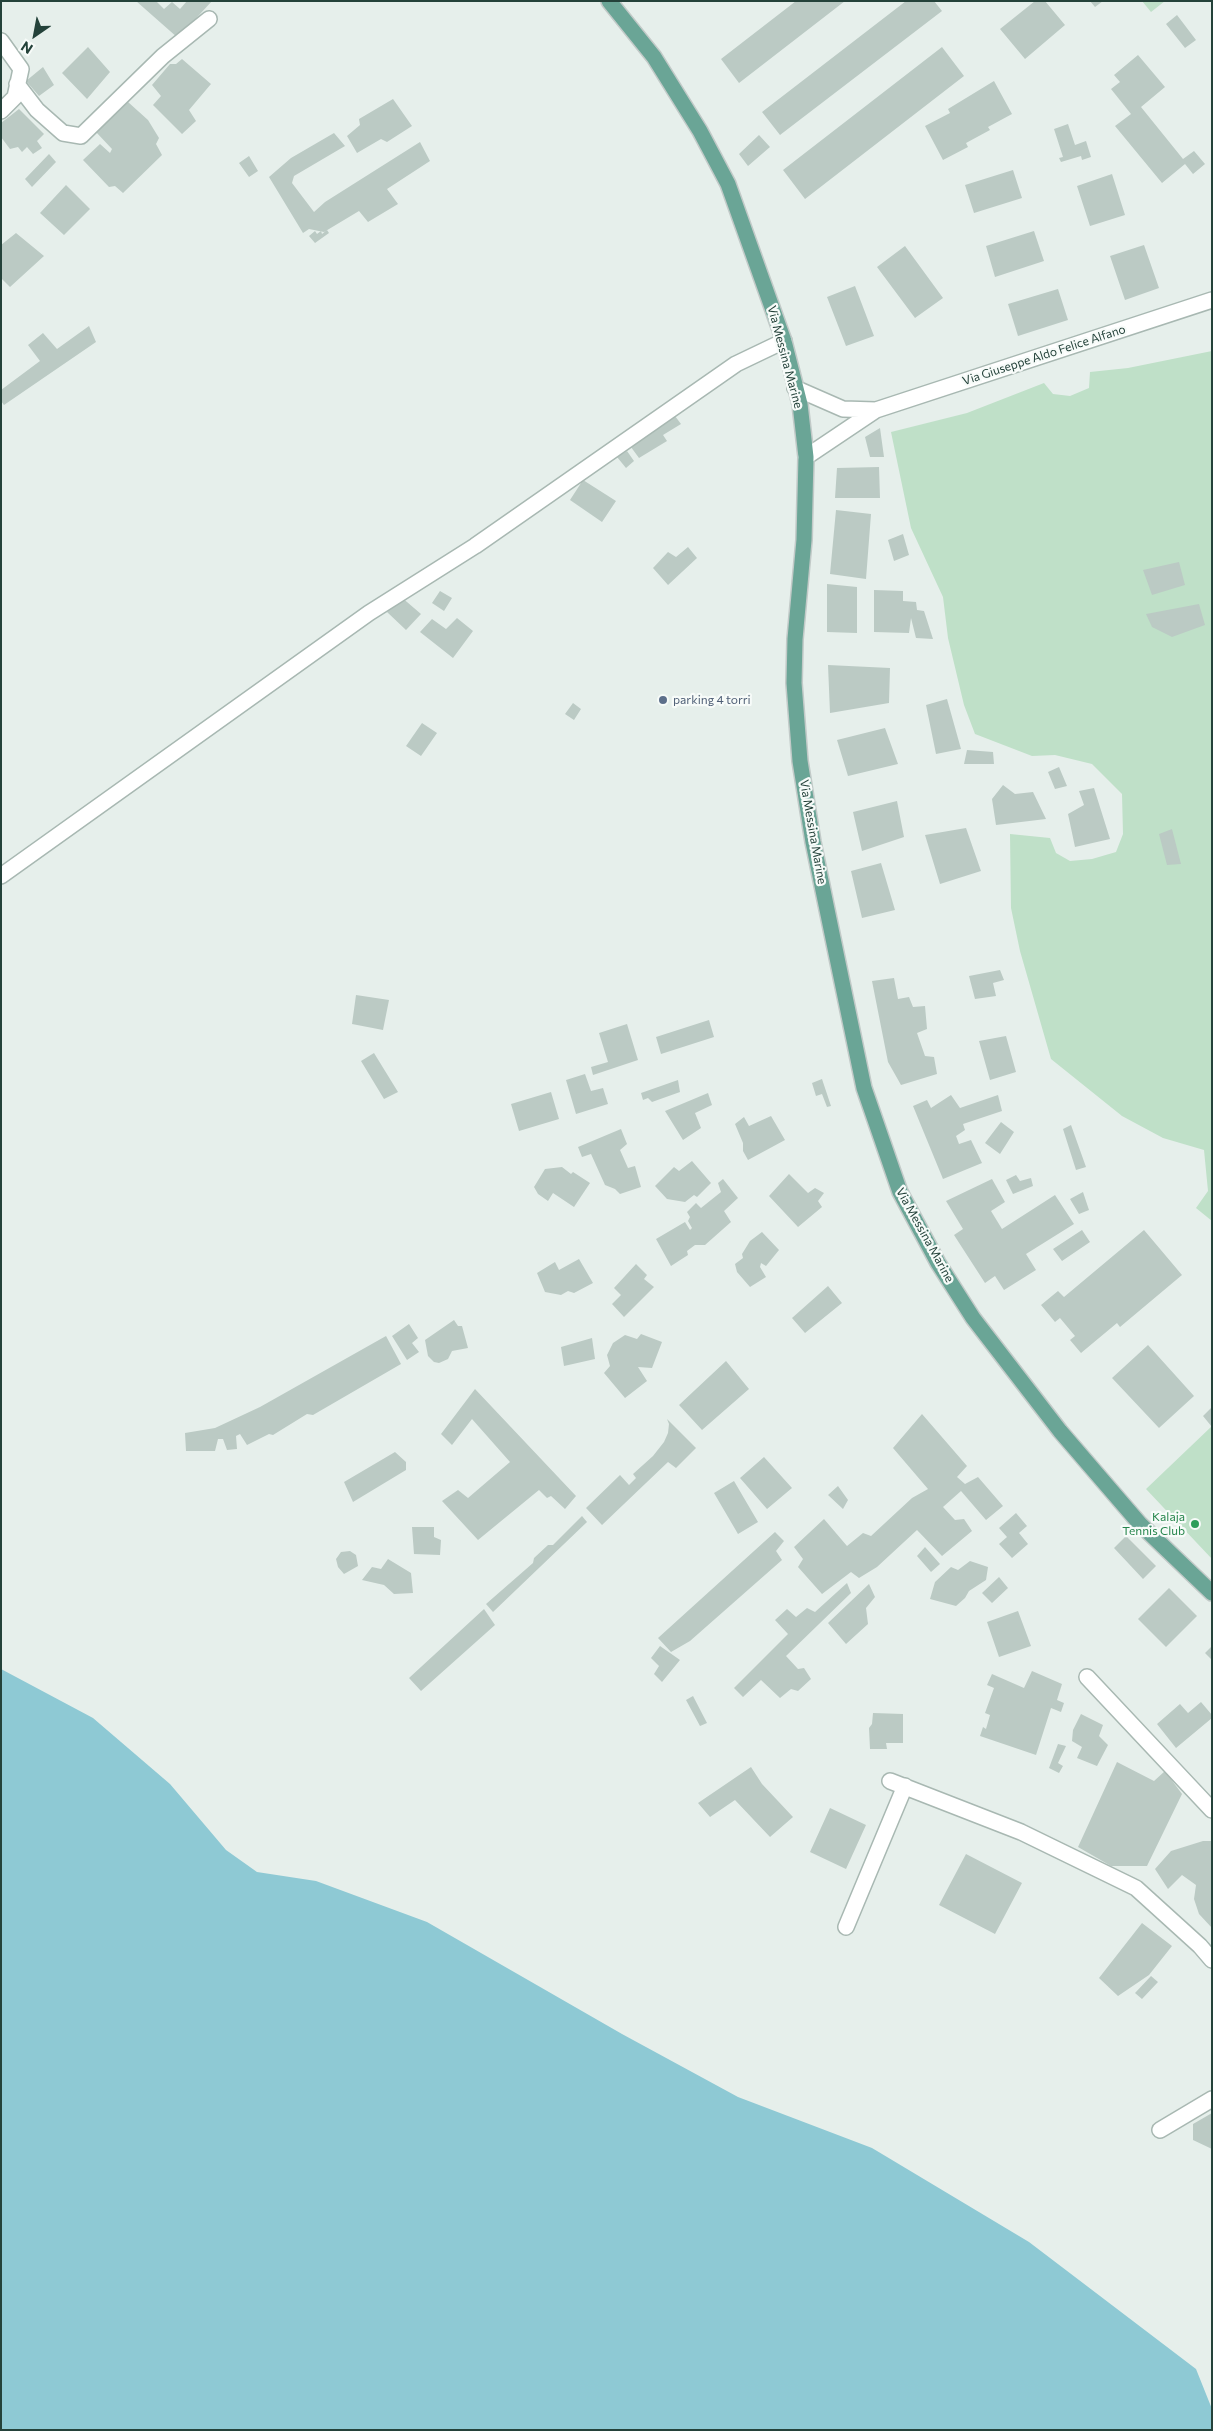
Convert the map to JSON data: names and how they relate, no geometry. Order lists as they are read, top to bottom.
{
  "streets": {
    "main road": ["Via Messina Marine"],
    "street": ["Via Giuseppe Aldo Felice Alfano"]
  },
  "crossings": [
    ["Via Giuseppe Aldo Felice Alfano", "Via Messina Marine"]
  ],
  "places": ["parking 4 torri", "Kalaja Tennis Club"],
  "north": "bottom left"
}
